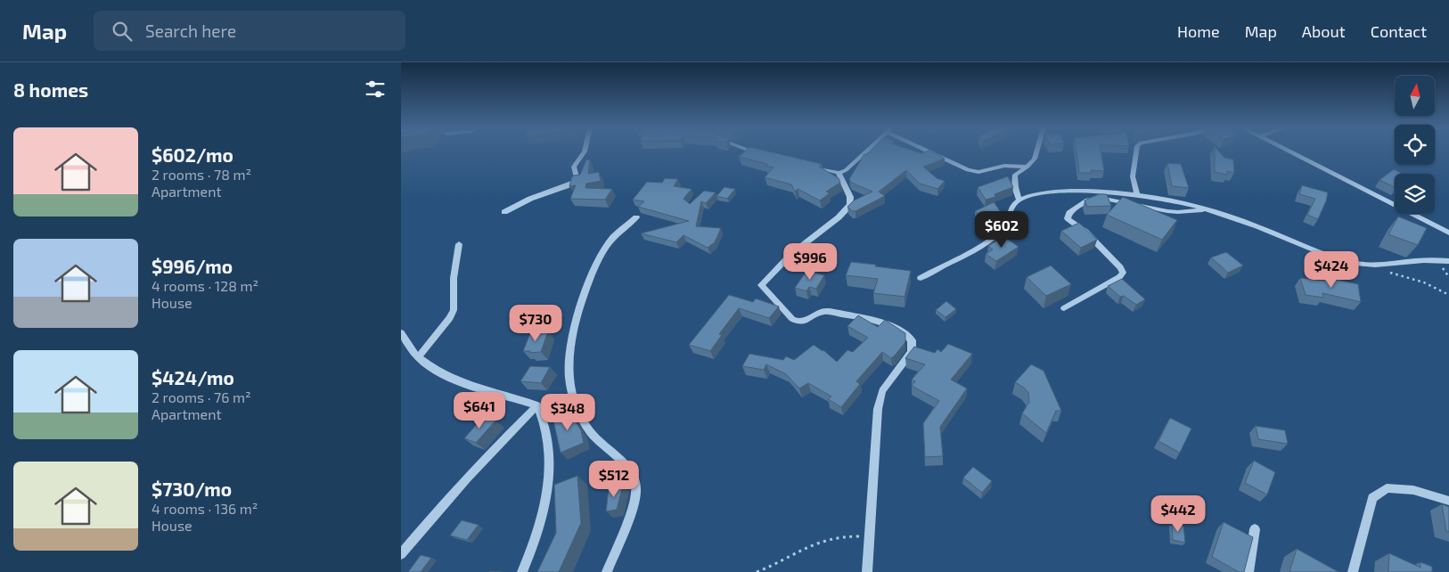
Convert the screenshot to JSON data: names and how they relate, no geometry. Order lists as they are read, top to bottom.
{
  "north": "top",
  "page": {
    "header": "Map",
    "search": "Search here",
    "nav": [
      "Home",
      "Map",
      "About",
      "Contact"
    ],
    "heading": "8 homes",
    "list": [
      {
        "name": "$602/mo",
        "note": "2 rooms · 78 m² · Apartment"
      },
      {
        "name": "$996/mo",
        "note": "4 rooms · 128 m² · House"
      },
      {
        "name": "$424/mo",
        "note": "2 rooms · 76 m² · Apartment"
      },
      {
        "name": "$730/mo",
        "note": "4 rooms · 136 m² · House"
      }
    ],
    "price": [
      "$602",
      "$996",
      "$424",
      "$730",
      "$641",
      "$348",
      "$512",
      "$442"
    ]
  }
}
